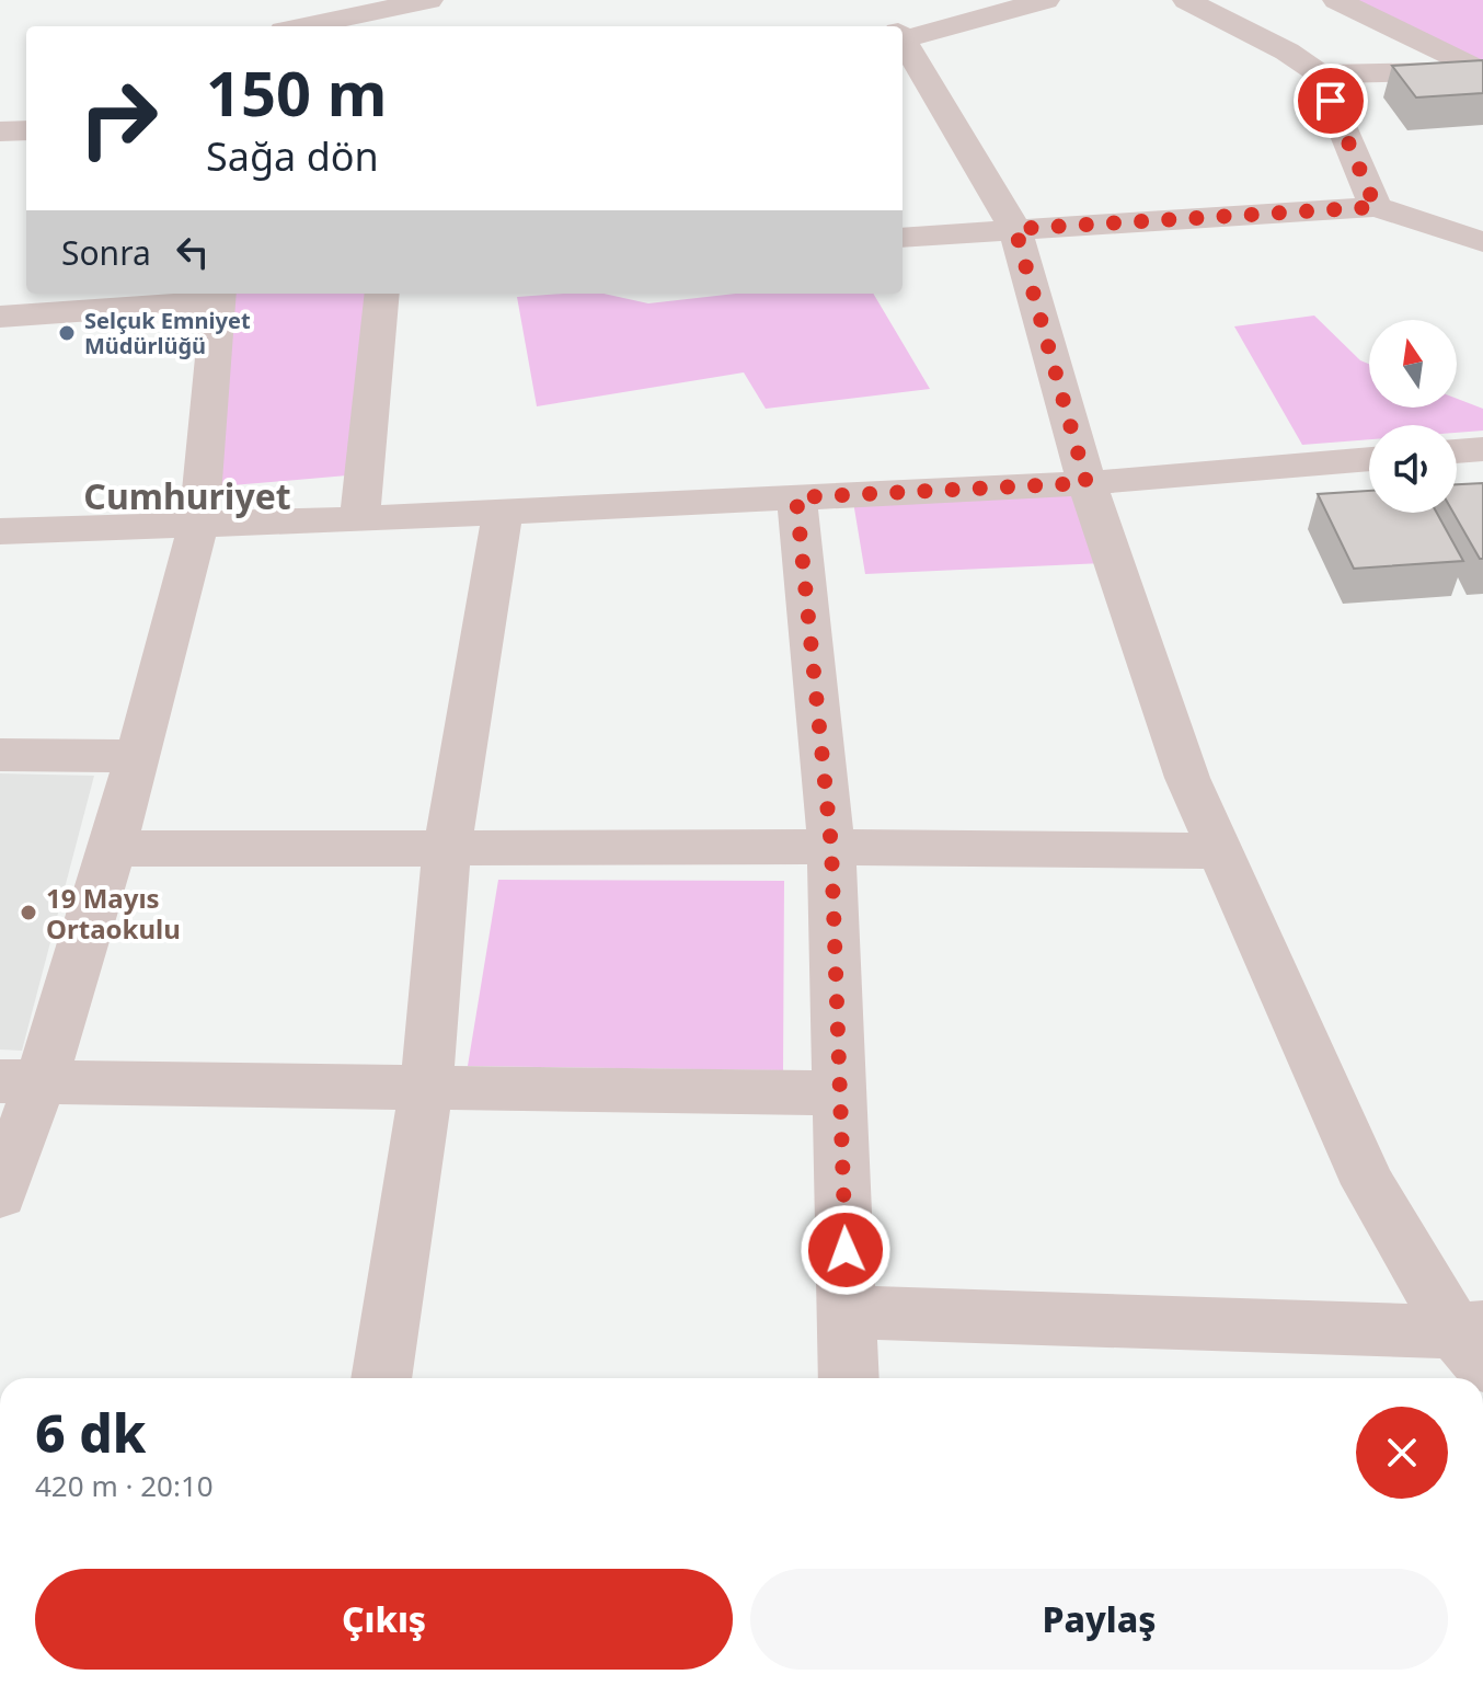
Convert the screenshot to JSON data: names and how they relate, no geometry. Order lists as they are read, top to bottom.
{
  "districts": ["Cumhuriyet"],
  "places": ["Selçuk Emniyet Müdürlüğü", "19 Mayıs Ortaokulu"],
  "north": "top",
  "page": {
    "turn": ["150 m", "Sağa dön"],
    "then": "Sonra",
    "heading": ["6 dk", "420 m · 20:10"],
    "buttons": ["Çıkış", "Paylaş"]
  }
}
